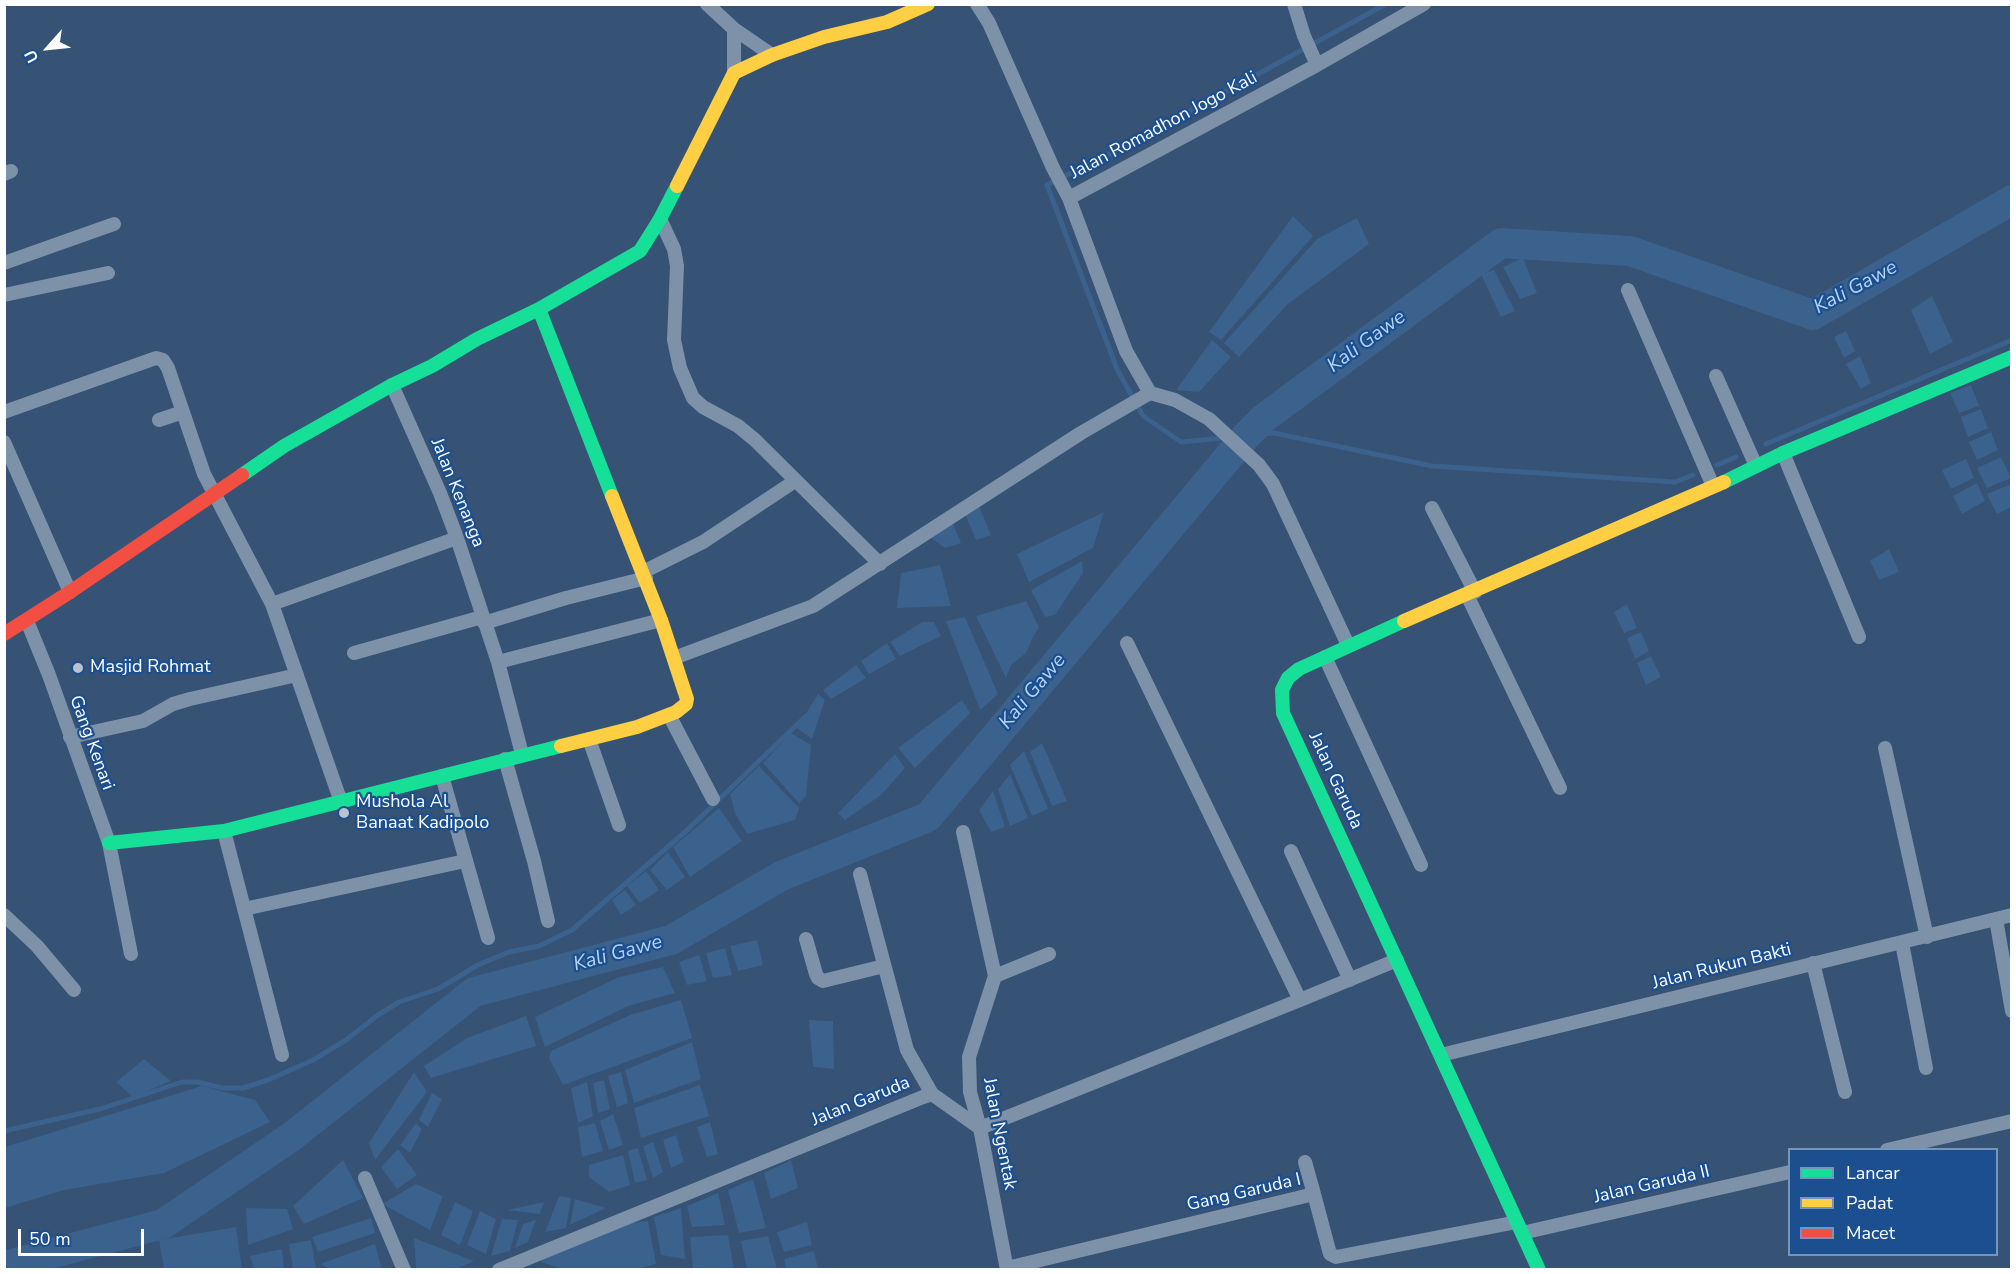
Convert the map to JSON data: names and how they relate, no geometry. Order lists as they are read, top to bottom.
{
  "streets": {
    "street": [
      "Jalan Romadhon Jogo Kali",
      "Jalan Kenanga",
      "Gang Kenari",
      "Jalan Garuda",
      "Jalan Rukun Bakti",
      "Jalan Ngentak",
      "Jalan Garuda II",
      "Gang Garuda I"
    ]
  },
  "crossings": [
    ["Jalan Garuda", "Jalan Rukun Bakti"],
    ["Jalan Garuda", "Jalan Ngentak"],
    ["Jalan Garuda", "Jalan Garuda II"],
    ["Jalan Garuda", "Gang Garuda I"],
    ["Jalan Ngentak", "Gang Garuda I"],
    ["Jalan Garuda II", "Gang Garuda I"]
  ],
  "water": ["Kali Gawe"],
  "places": ["Masjid Rohmat", "Mushola Al Banaat Kadipolo"],
  "legend": ["Lancar", "Padat", "Macet"],
  "scale_bar": "50 m",
  "north": "bottom left"
}
